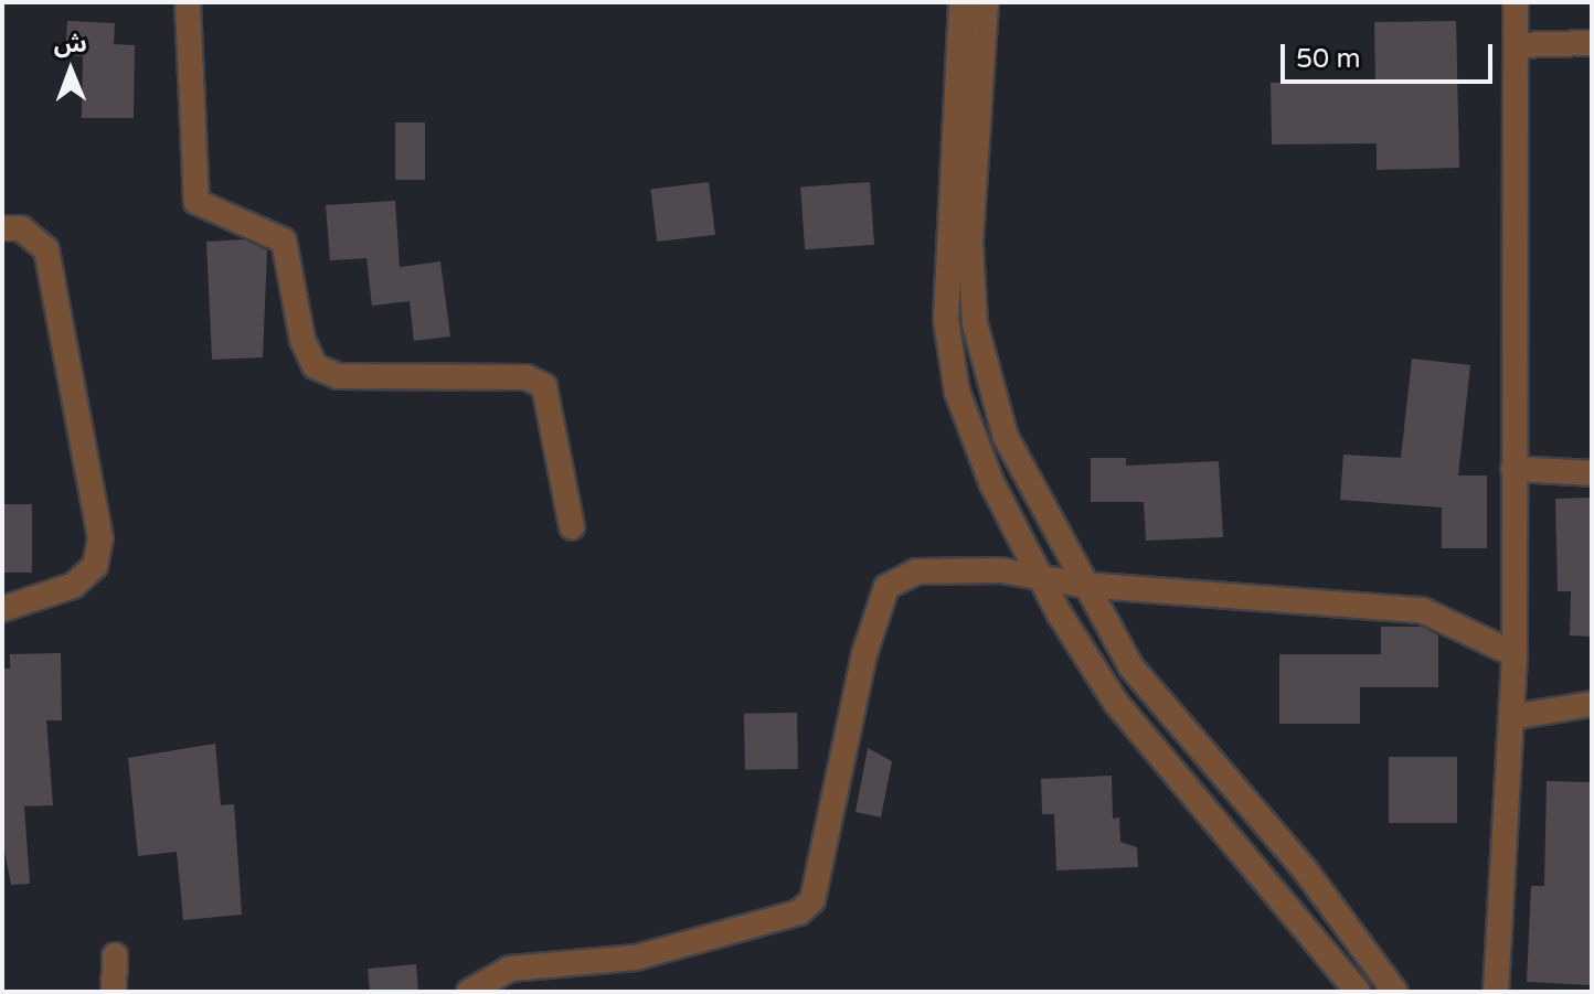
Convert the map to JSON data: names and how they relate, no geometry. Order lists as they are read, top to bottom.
{
  "scale_bar": "50 m",
  "north": "top"
}
